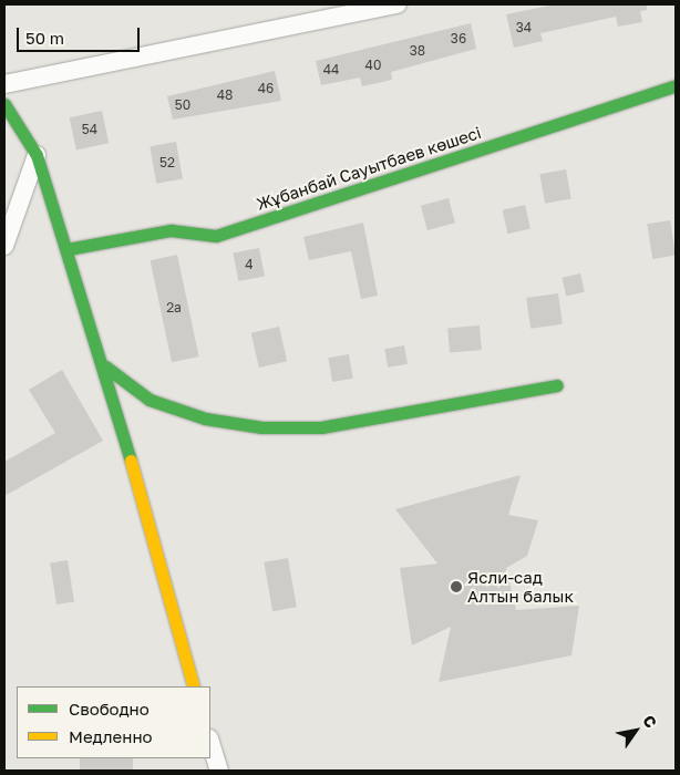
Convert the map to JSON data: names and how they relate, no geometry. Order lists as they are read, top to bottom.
{
  "streets": {
    "street": ["Жұбанбай Сауытбаев көшесі"]
  },
  "places": ["Ясли-сад Алтын балык"],
  "house_numbers": [
    "34",
    "36",
    "38",
    "40",
    "44",
    "46",
    "48",
    "50",
    "54",
    "52",
    "4",
    "2а"
  ],
  "legend": ["Свободно", "Медленно"],
  "scale_bar": "50 m",
  "north": "top right"
}
